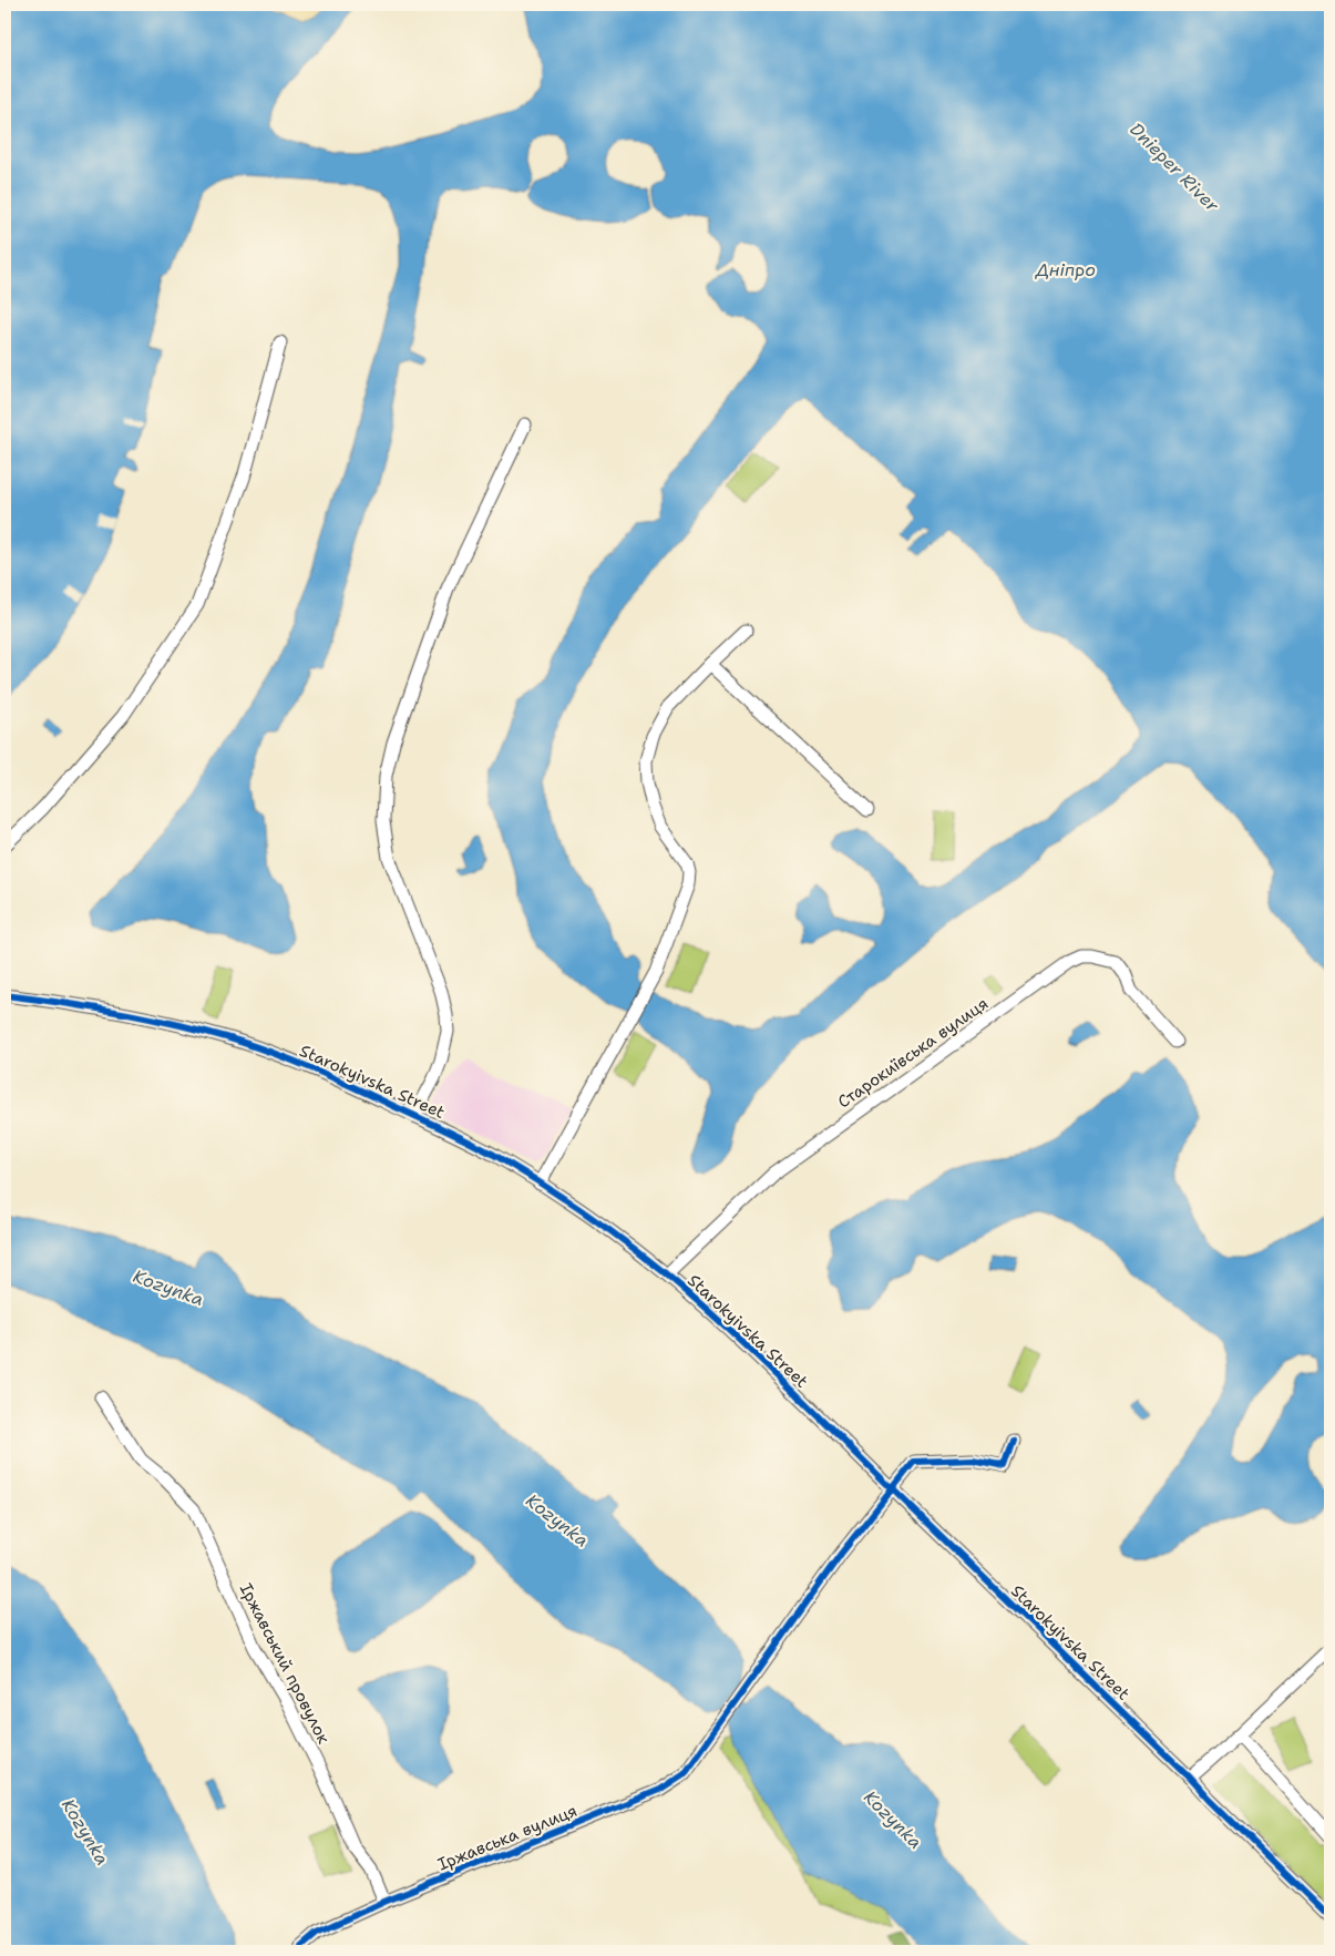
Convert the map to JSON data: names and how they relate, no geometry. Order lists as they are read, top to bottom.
{
  "streets": {
    "street": [
      "Старокиївська вулиця",
      "Starokyivska Street",
      "Іржавський провулок",
      "Іржавська вулиця"
    ]
  },
  "crossings": [
    ["Старокиївська вулиця", "Starokyivska Street"],
    ["Starokyivska Street", "Іржавська вулиця"],
    ["Іржавський провулок", "Іржавська вулиця"]
  ],
  "water": ["Dnieper River", "Дніпро", "Kozynka"]
}
